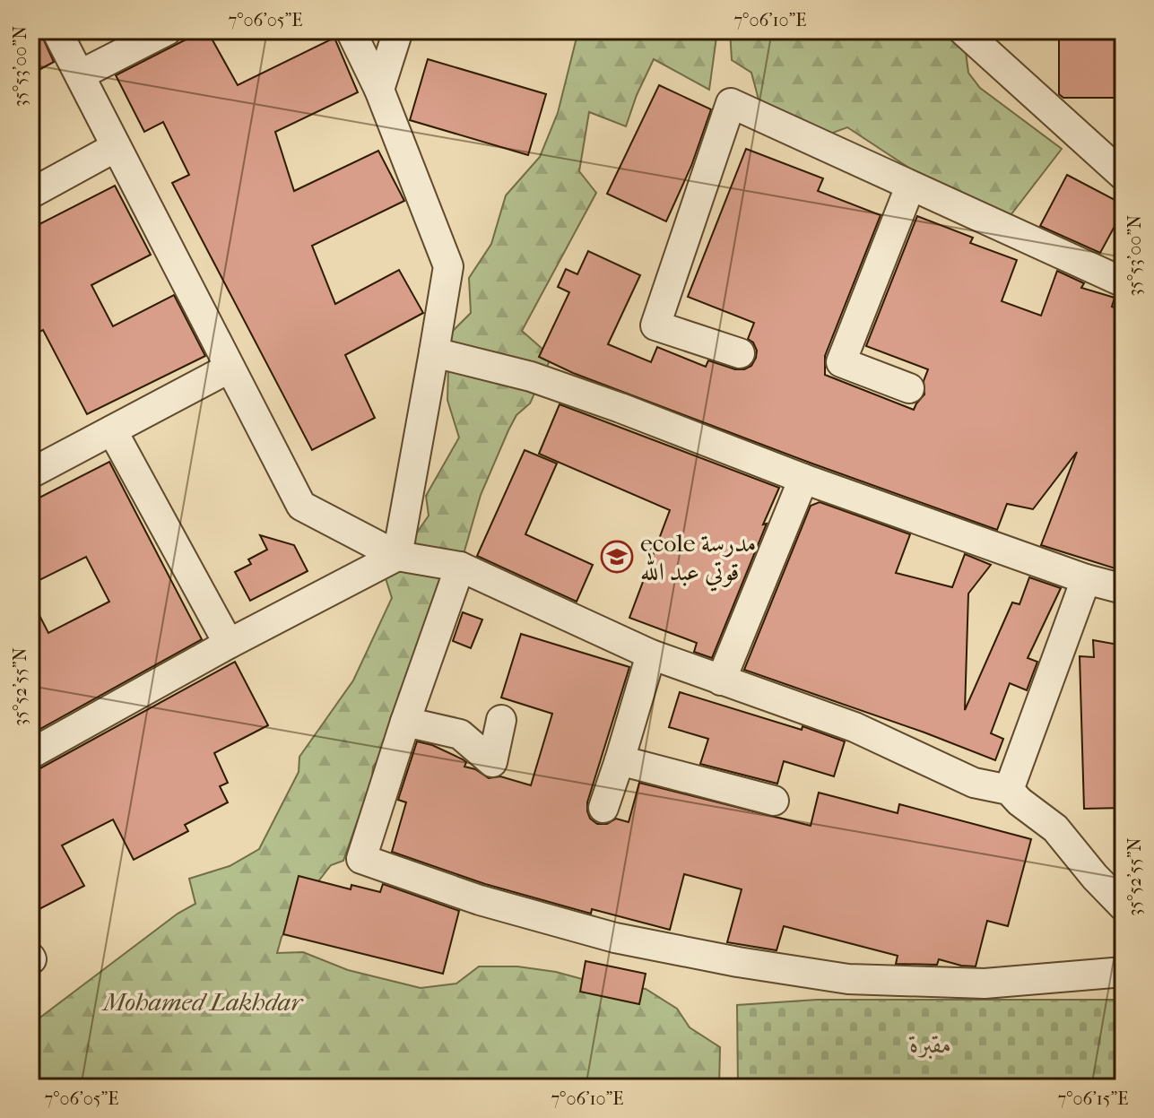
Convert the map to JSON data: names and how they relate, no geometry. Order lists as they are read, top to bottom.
{
  "parks": ["Mohamed Lakhdar", "مقبرة"],
  "places": {
    "school or university": ["ecole مدرسة قوتي عبد الله"]
  },
  "coordinates": [
    "7°06'05\"E",
    "7°06'10\"E",
    "35°53'00\"N",
    "35°52'55\"N",
    "7°06'15\"E"
  ]
}
